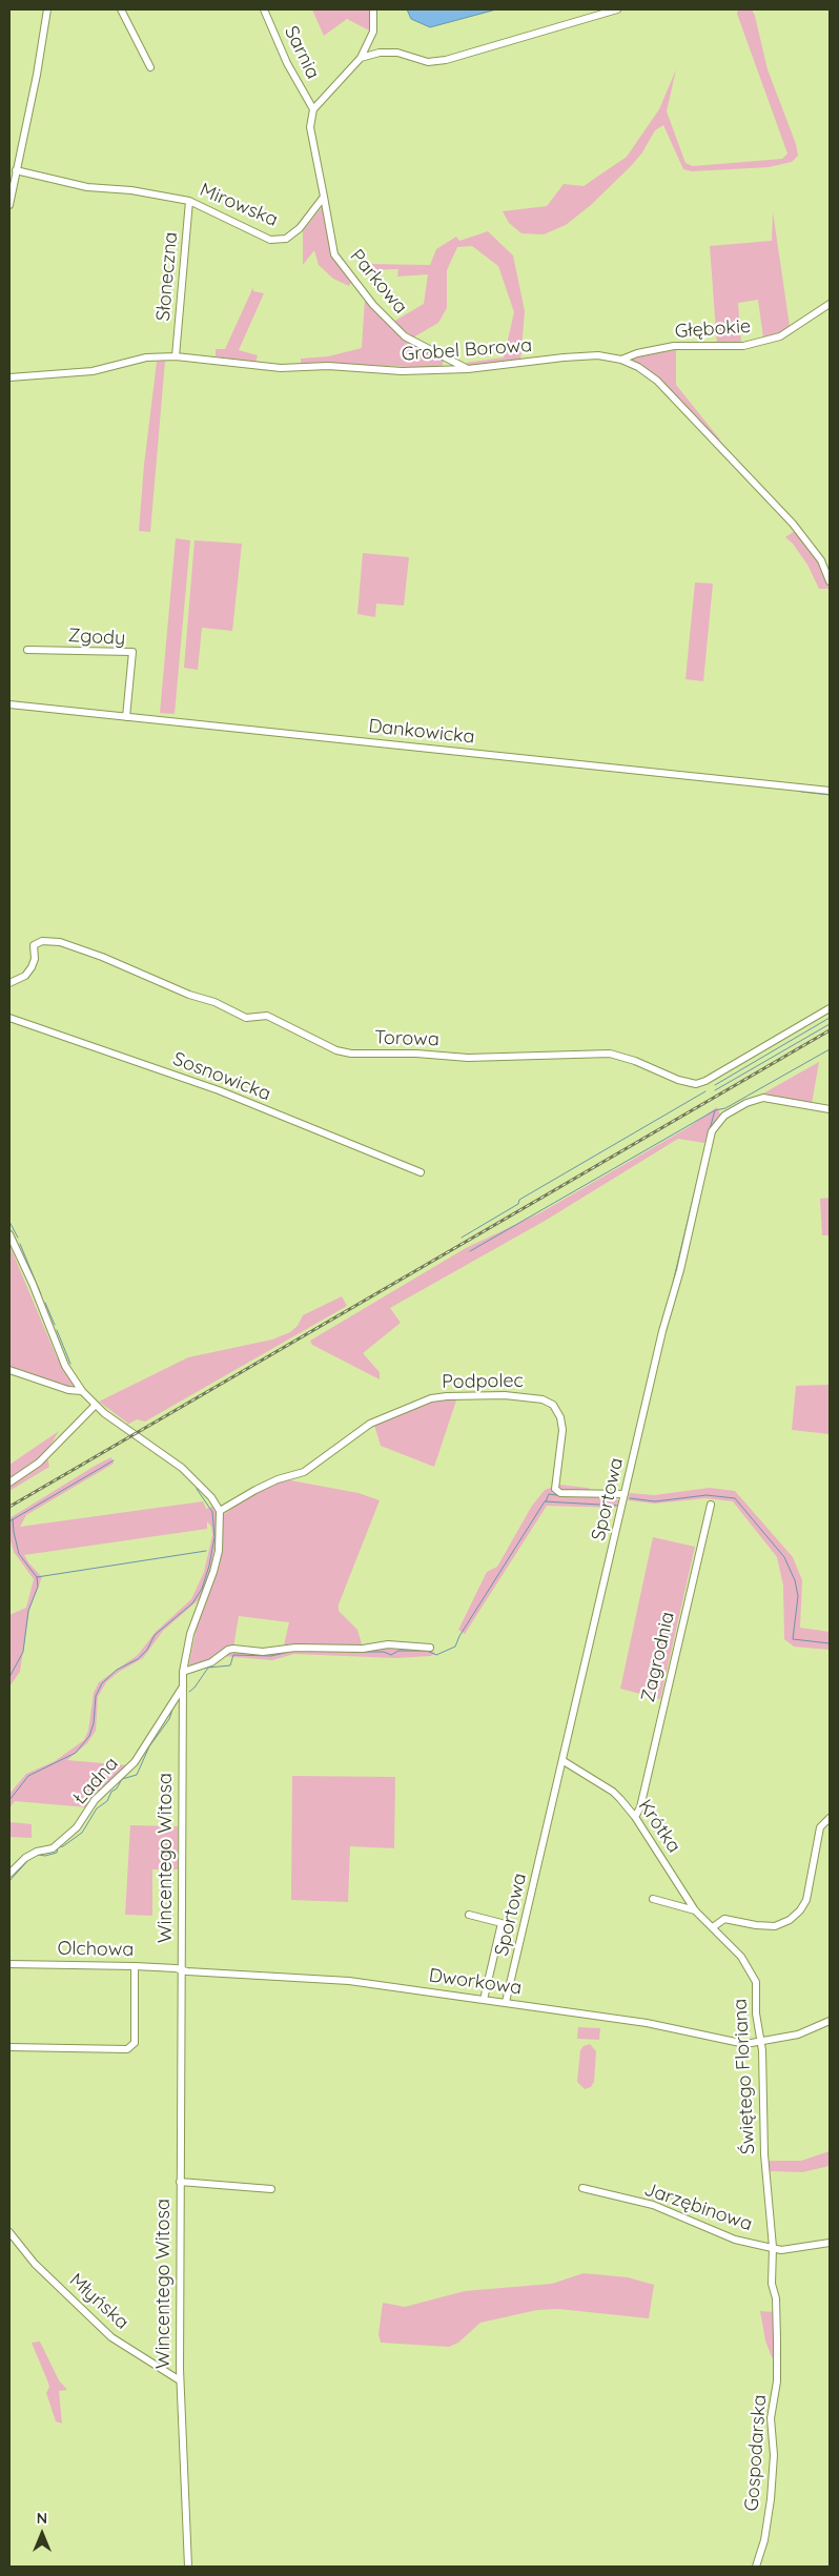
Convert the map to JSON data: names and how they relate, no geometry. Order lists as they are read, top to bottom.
{
  "streets": {
    "street": [
      "Sarnia",
      "Mirowska",
      "Słoneczna",
      "Parkowa",
      "Głębokie",
      "Grobel Borowa",
      "Zgody",
      "Dankowicka",
      "Torowa",
      "Sosnowicka",
      "Podpolec",
      "Sportowa",
      "Zagrodnia",
      "Ładna",
      "Krótka",
      "Wincentego Witosa",
      "Olchowa",
      "Dworkowa",
      "Świętego Floriana",
      "Jarzębinowa",
      "Młyńska",
      "Gospodarska"
    ]
  },
  "crossings": [
    ["Mirowska", "Słoneczna"],
    ["Mirowska", "Parkowa"],
    ["Słoneczna", "Grobel Borowa"],
    ["Parkowa", "Grobel Borowa"],
    ["Głębokie", "Grobel Borowa"],
    ["Zgody", "Dankowicka"],
    ["Podpolec", "Sportowa"],
    ["Podpolec", "Wincentego Witosa"],
    ["Sportowa", "Krótka"],
    ["Sportowa", "Dworkowa"],
    ["Zagrodnia", "Krótka"],
    ["Ładna", "Wincentego Witosa"],
    ["Krótka", "Świętego Floriana"],
    ["Wincentego Witosa", "Olchowa"],
    ["Wincentego Witosa", "Dworkowa"],
    ["Wincentego Witosa", "Młyńska"],
    ["Olchowa", "Dworkowa"],
    ["Dworkowa", "Świętego Floriana"],
    ["Świętego Floriana", "Jarzębinowa"],
    ["Świętego Floriana", "Gospodarska"]
  ],
  "north": "top"
}
